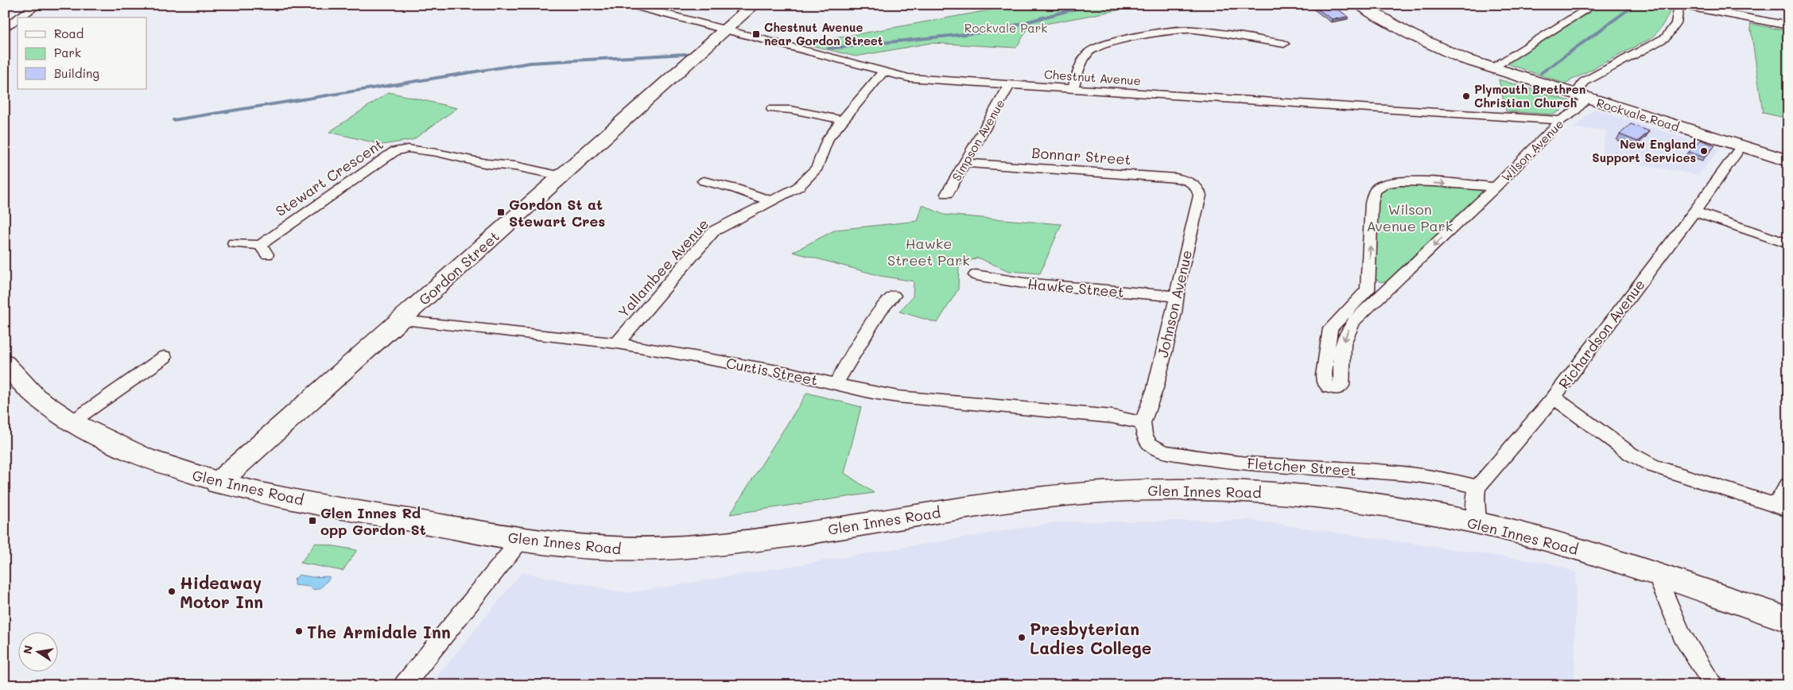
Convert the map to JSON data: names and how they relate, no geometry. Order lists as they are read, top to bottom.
{
  "streets": {
    "main road": ["Rockvale Road", "Gordon Street", "Glen Innes Road"],
    "street": [
      "Chestnut Avenue",
      "Simpson Avenue",
      "Wilson Avenue",
      "Bonnar Street",
      "Stewart Crescent",
      "Yallambee Avenue",
      "Hawke Street",
      "Johnson Avenue",
      "Richardson Avenue",
      "Curtis Street",
      "Fletcher Street"
    ]
  },
  "crossings": [
    ["Chestnut Avenue", "Simpson Avenue"],
    ["Chestnut Avenue", "Wilson Avenue"],
    ["Chestnut Avenue", "Gordon Street"],
    ["Chestnut Avenue", "Yallambee Avenue"],
    ["Rockvale Road", "Wilson Avenue"],
    ["Rockvale Road", "Richardson Avenue"],
    ["Simpson Avenue", "Bonnar Street"],
    ["Bonnar Street", "Johnson Avenue"],
    ["Stewart Crescent", "Gordon Street"],
    ["Gordon Street", "Curtis Street"],
    ["Gordon Street", "Glen Innes Road"],
    ["Yallambee Avenue", "Curtis Street"],
    ["Hawke Street", "Johnson Avenue"],
    ["Johnson Avenue", "Curtis Street"],
    ["Johnson Avenue", "Fletcher Street"],
    ["Richardson Avenue", "Fletcher Street"],
    ["Curtis Street", "Fletcher Street"]
  ],
  "parks": ["Rockvale Park", "Wilson Avenue Park", "Hawke Street Park"],
  "places": {
    "transit": ["Chestnut Avenue near Gordon Street", "Gordon St at Stewart Cres", "Glen Innes Rd opp Gordon St"],
    "other": [
      "Plymouth Brethren Christian Church",
      "New England Support Services",
      "Hideaway Motor Inn",
      "The Armidale Inn",
      "Presbyterian Ladies College"
    ]
  },
  "legend": ["Road", "Park", "Building"],
  "north": "left"
}
